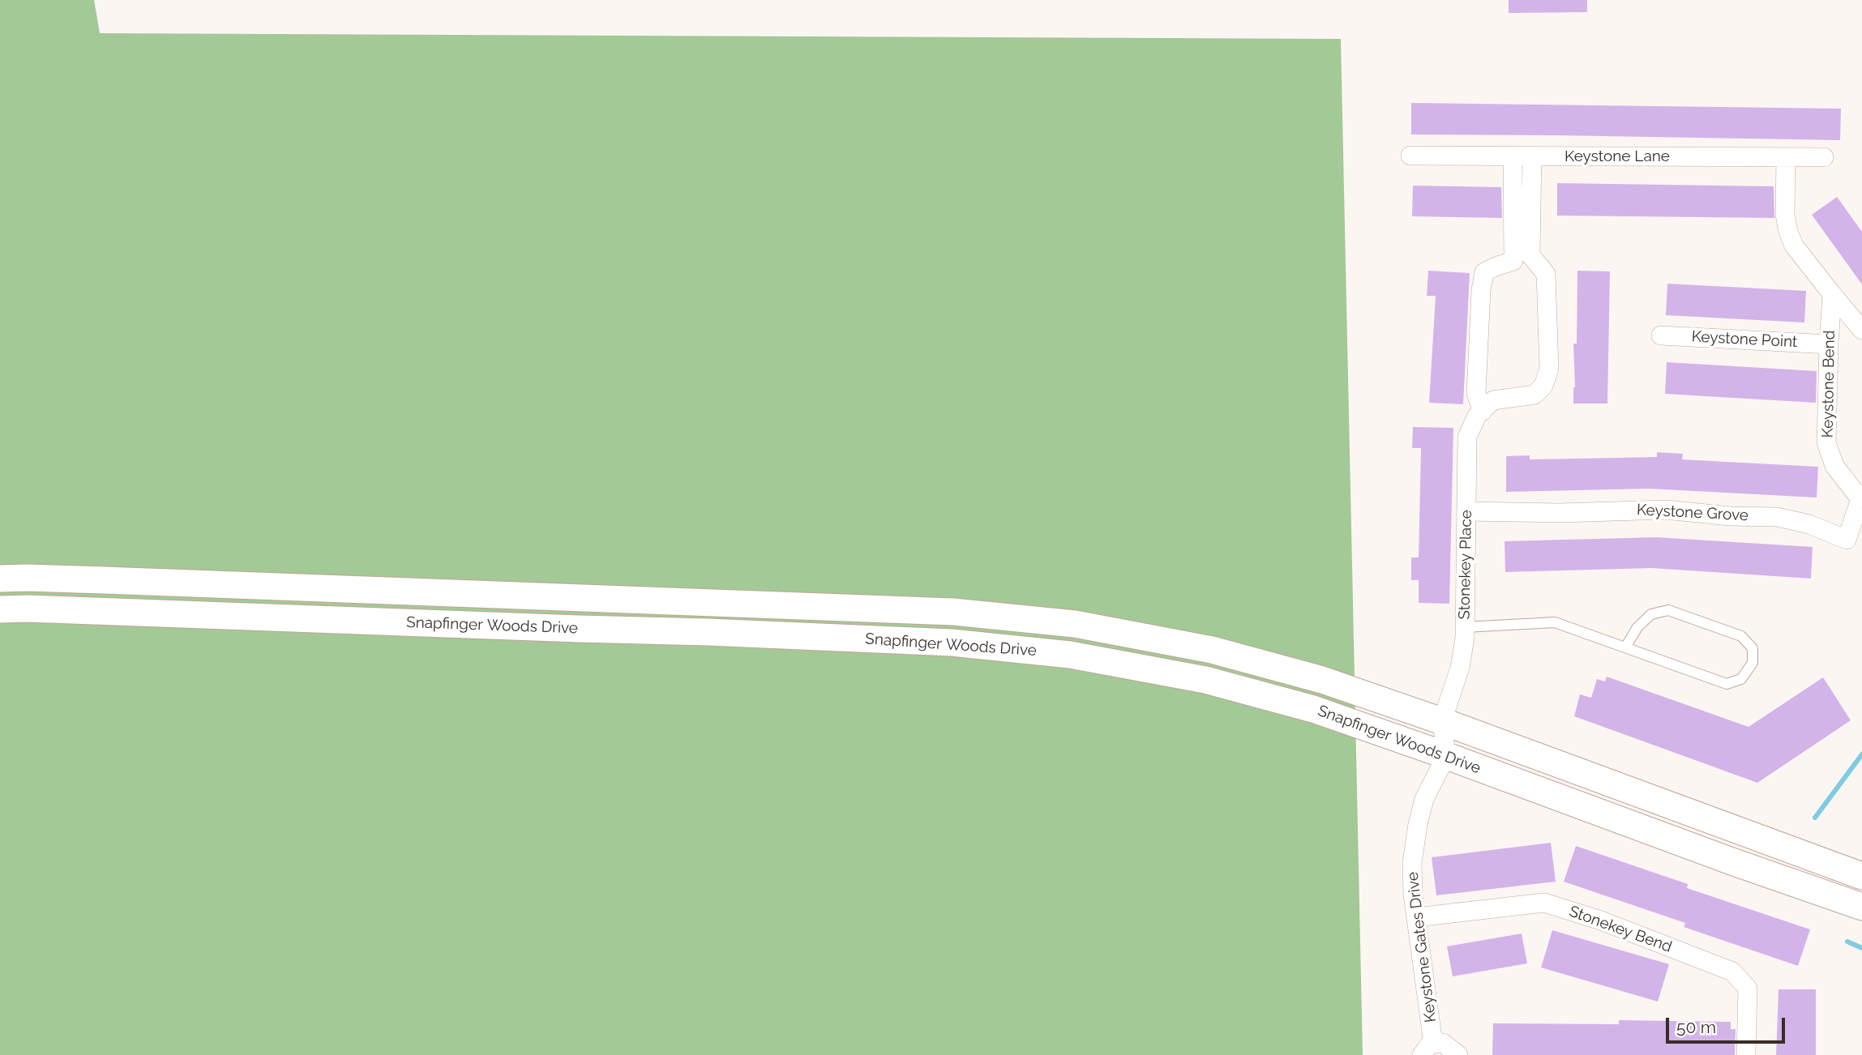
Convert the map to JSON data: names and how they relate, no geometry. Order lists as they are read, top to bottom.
{
  "streets": {
    "main road": ["Snapfinger Woods Drive"],
    "street": [
      "Keystone Lane",
      "Keystone Point",
      "Keystone Bend",
      "Keystone Grove",
      "Stonekey Place",
      "Stonekey Bend",
      "Keystone Gates Drive"
    ]
  },
  "crossings": [
    ["Keystone Lane", "Keystone Bend"],
    ["Keystone Point", "Keystone Bend"],
    ["Keystone Bend", "Keystone Grove"],
    ["Keystone Grove", "Stonekey Place"],
    ["Stonekey Place", "Snapfinger Woods Drive"],
    ["Snapfinger Woods Drive", "Keystone Gates Drive"],
    ["Stonekey Bend", "Keystone Gates Drive"]
  ],
  "scale_bar": "50 m"
}
